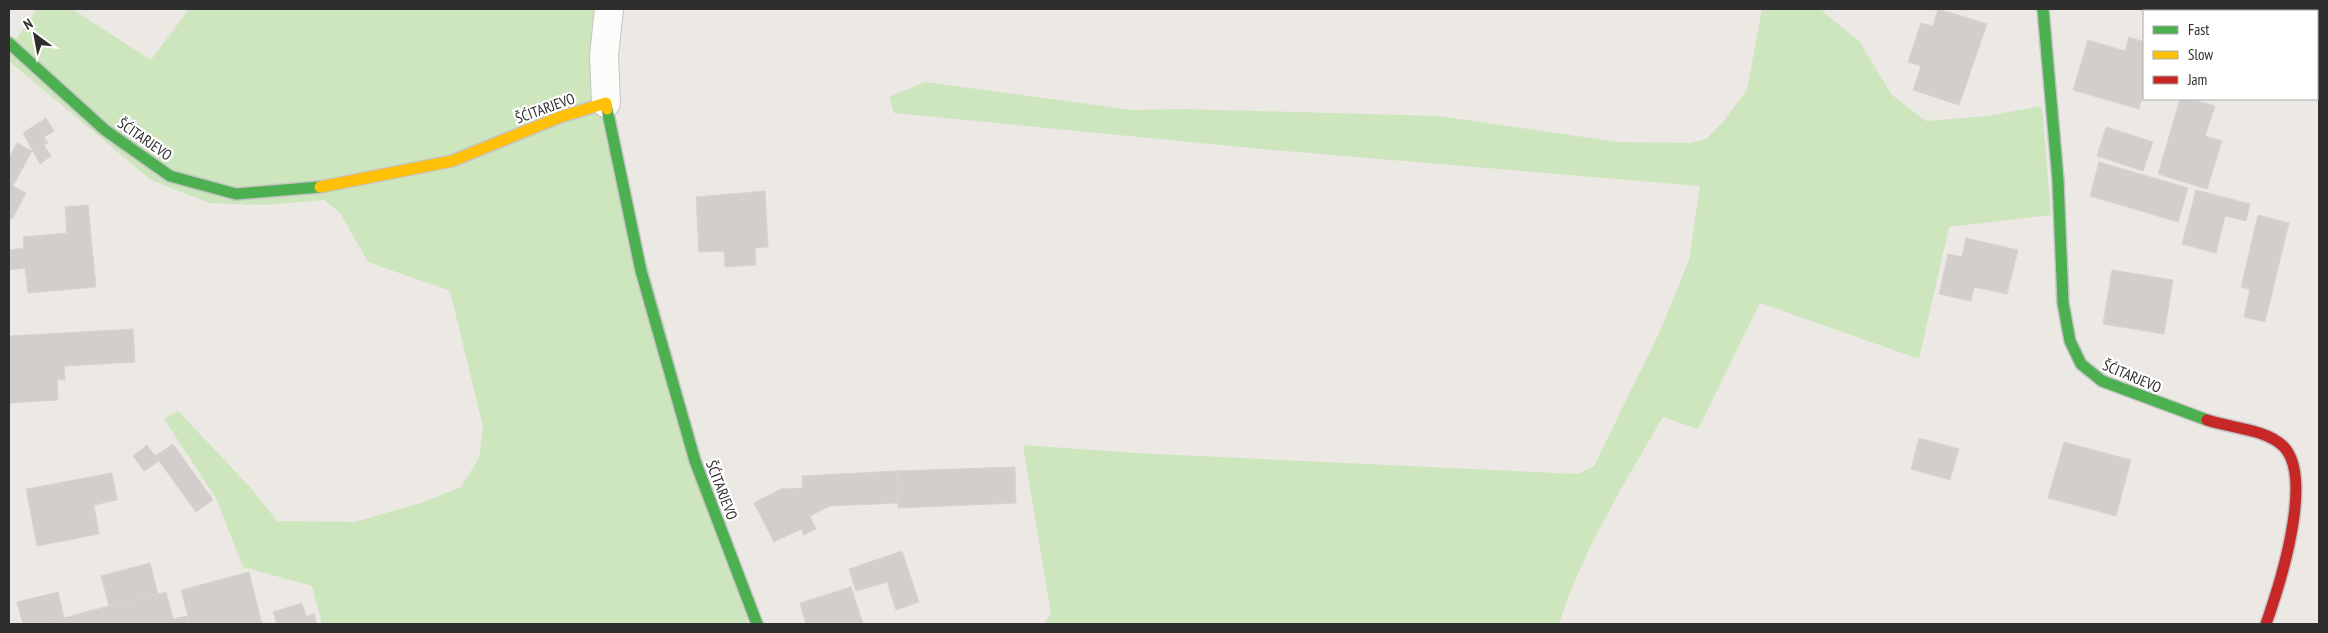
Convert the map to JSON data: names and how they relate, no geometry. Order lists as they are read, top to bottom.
{
  "streets": {
    "street": ["ŠĆITARJEVO"]
  },
  "legend": ["Fast", "Slow", "Jam"],
  "north": "top left"
}
